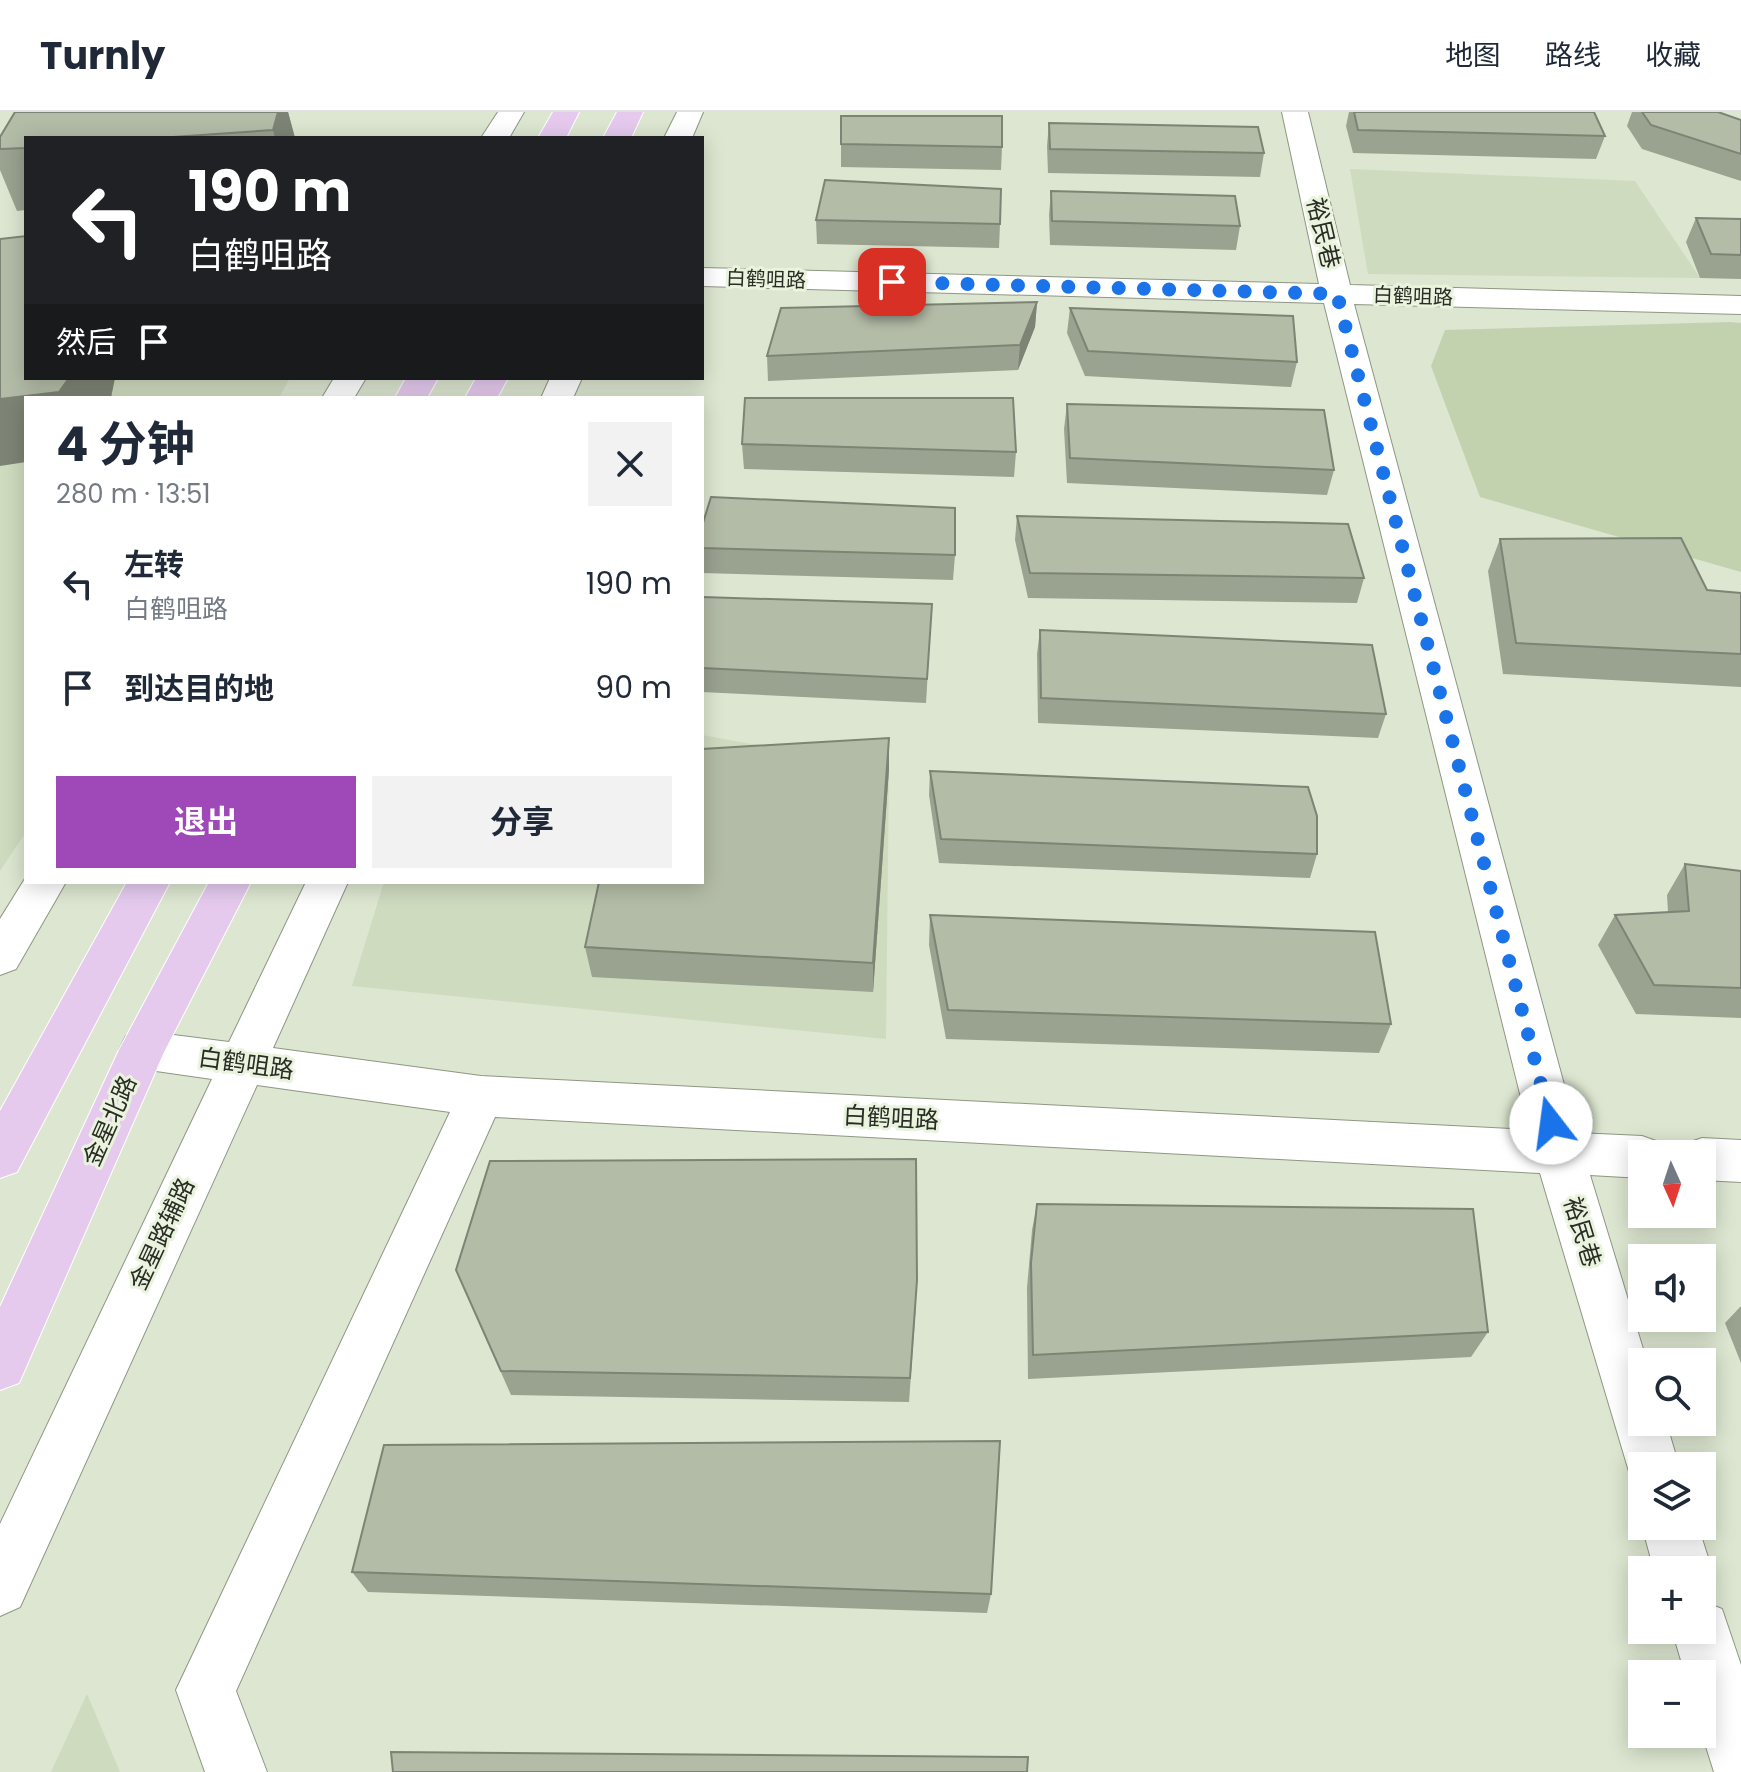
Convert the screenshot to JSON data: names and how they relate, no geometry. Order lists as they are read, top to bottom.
{
  "streets": {
    "main road": ["金星北路"],
    "street": ["裕民巷", "白鹤咀路", "金星路辅路"]
  },
  "crossings": [
    ["裕民巷", "白鹤咀路"],
    ["白鹤咀路", "金星北路"],
    ["白鹤咀路", "金星路辅路"]
  ],
  "north": "bottom",
  "page": {
    "header": "Turnly",
    "nav": ["地图", "路线", "收藏"],
    "turn": ["190 m", "白鹤咀路"],
    "then": "然后",
    "heading": ["4 分钟", "280 m · 13:51"],
    "list": [
      {
        "name": "左转",
        "note": "白鹤咀路",
        "value": "190 m"
      },
      {
        "name": "到达目的地",
        "value": "90 m"
      }
    ],
    "buttons": ["退出", "分享"],
    "map_buttons": ["+", "−"]
  }
}
